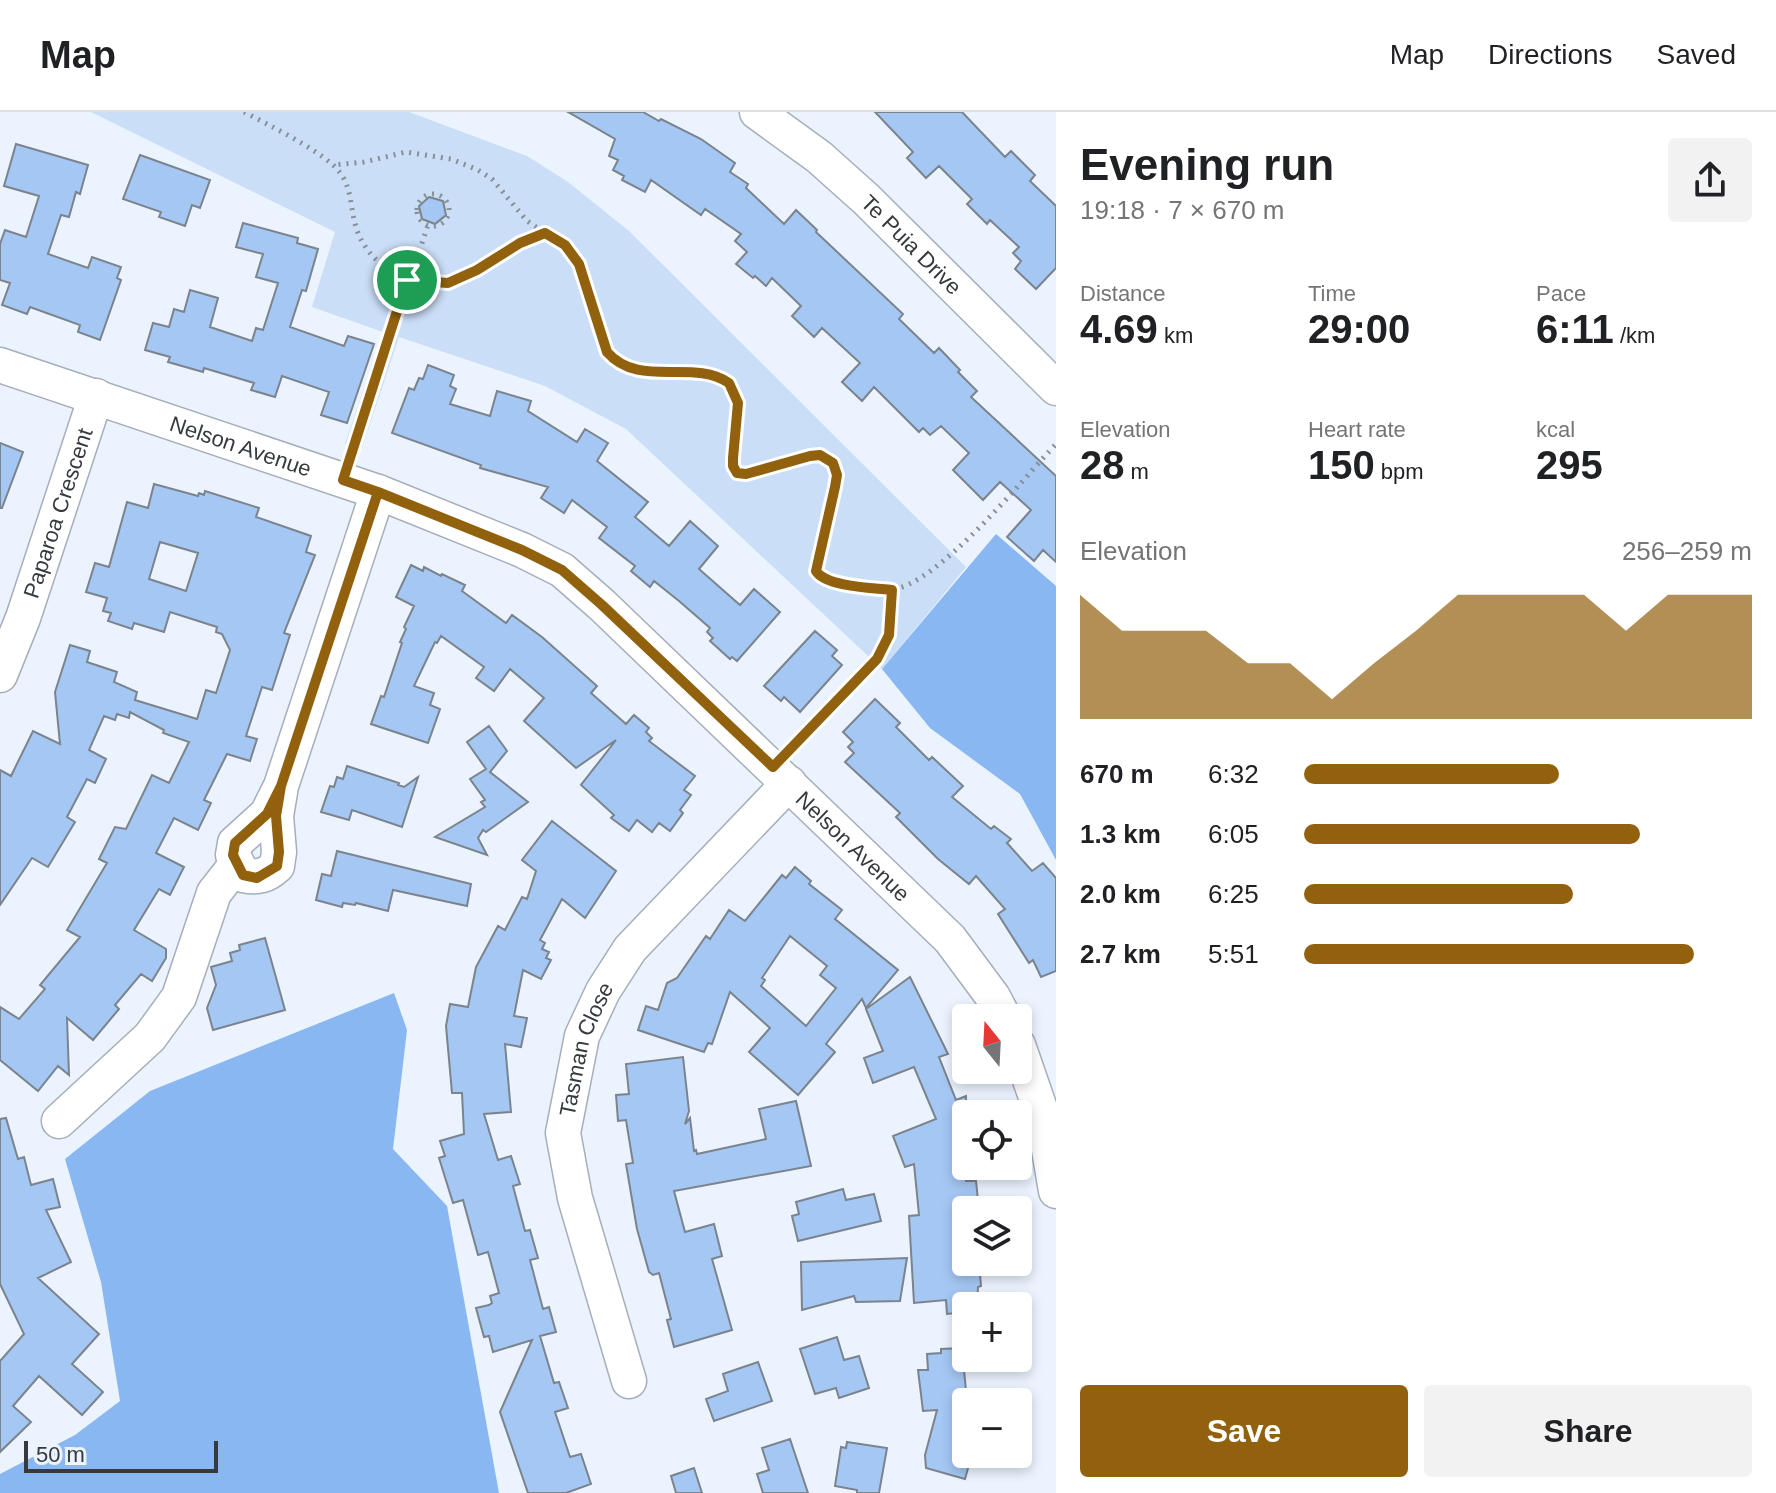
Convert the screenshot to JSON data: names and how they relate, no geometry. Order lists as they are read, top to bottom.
{
  "streets": {
    "street": [
      "Te Puia Drive",
      "Nelson Avenue",
      "Paparoa Crescent",
      "Tasman Close"
    ]
  },
  "crossings": [
    ["Nelson Avenue", "Paparoa Crescent"],
    ["Nelson Avenue", "Tasman Close"]
  ],
  "scale_bar": "50 m",
  "north": "top",
  "page": {
    "header": "Map",
    "nav": ["Map", "Directions", "Saved"],
    "heading": ["Evening run", "19:18 · 7 × 670 m"],
    "stats": [
      ["Distance", "4.69 km"],
      ["Time", "29:00"],
      ["Pace", "6:11 /km"],
      ["Elevation", "28 m"],
      ["Heart rate", "150 bpm"],
      ["kcal", "295"]
    ],
    "chart": ["Elevation", "256–259 m"],
    "list": [
      {
        "name": "670 m",
        "note": "6:32"
      },
      {
        "name": "1.3 km",
        "note": "6:05"
      },
      {
        "name": "2.0 km",
        "note": "6:25"
      },
      {
        "name": "2.7 km",
        "note": "5:51"
      }
    ],
    "map_buttons": ["+", "−"],
    "buttons": ["Save", "Share"],
    "scale": "50 m"
  }
}
